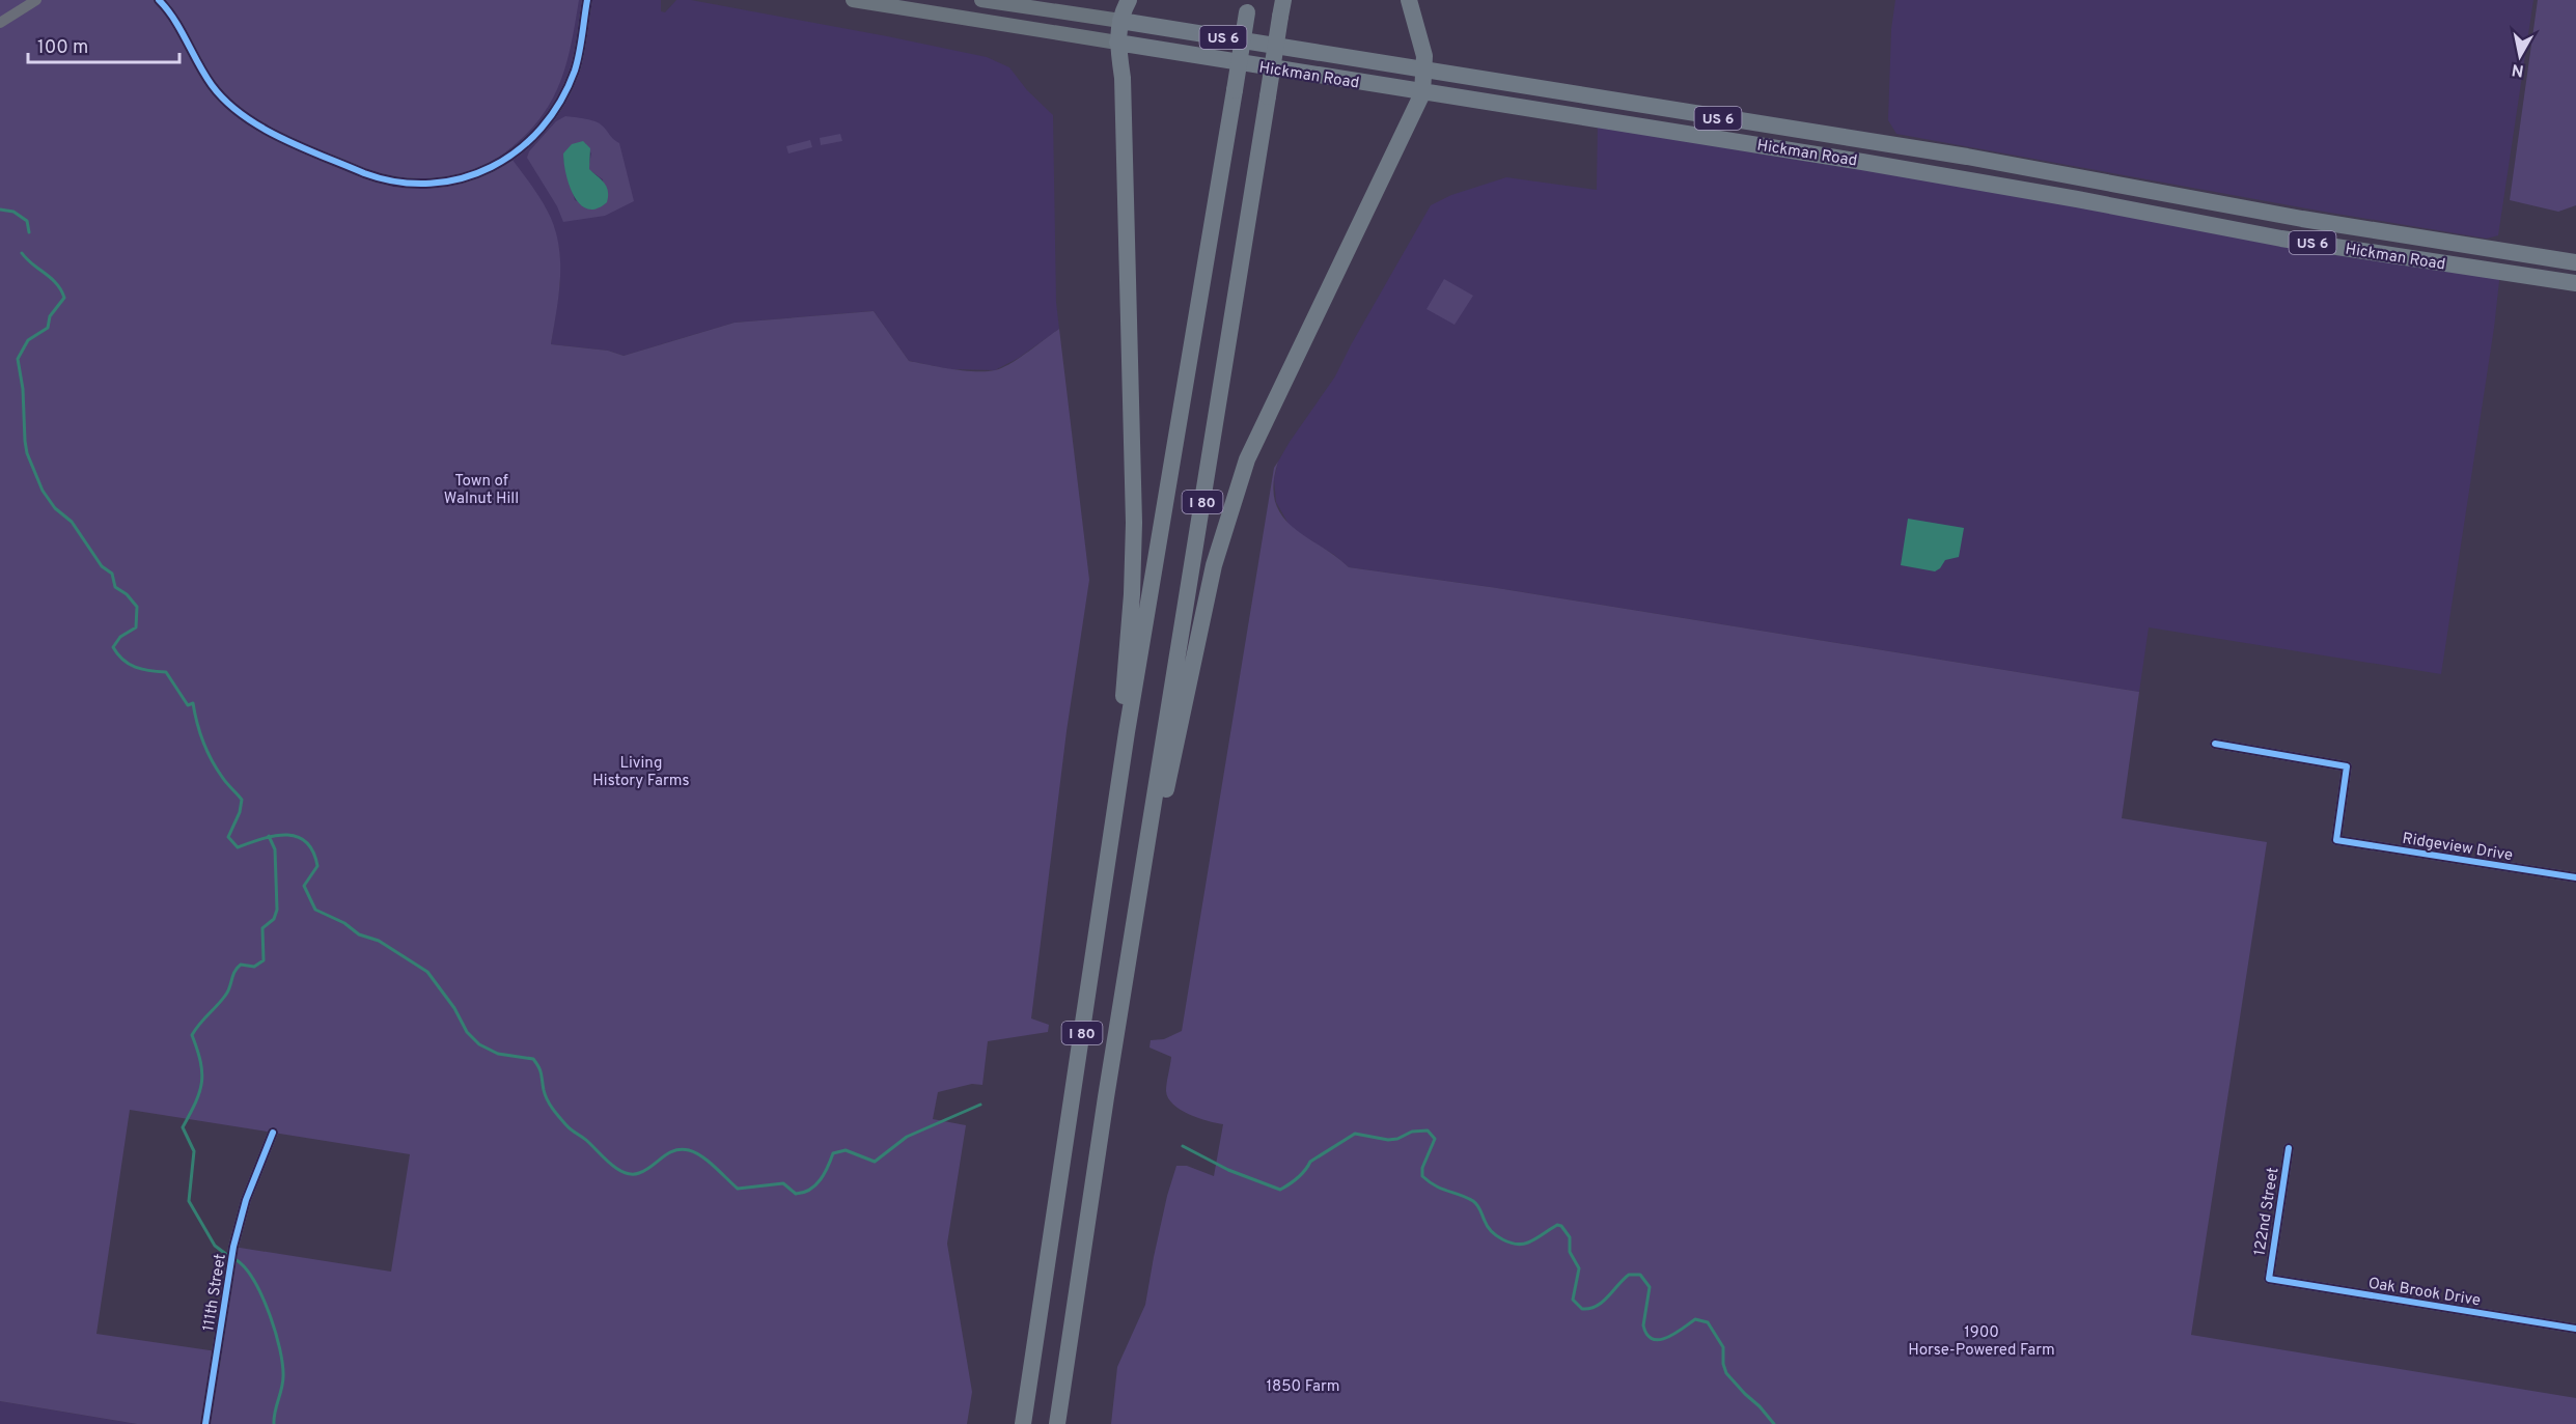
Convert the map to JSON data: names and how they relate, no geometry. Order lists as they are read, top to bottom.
{
  "streets": {
    "highway": ["US 6", "Hickman Road", "I 80"],
    "street": [
      "Ridgeview Drive",
      "122nd Street",
      "Oak Brook Drive",
      "111th Street"
    ]
  },
  "crossings": [
    ["122nd Street", "Oak Brook Drive"]
  ],
  "parks": [
    "Town of Walnut Hill",
    "Living History Farms",
    "1900 Horse-Powered Farm",
    "1850 Farm"
  ],
  "scale_bar": "100 m",
  "north": "bottom"
}
